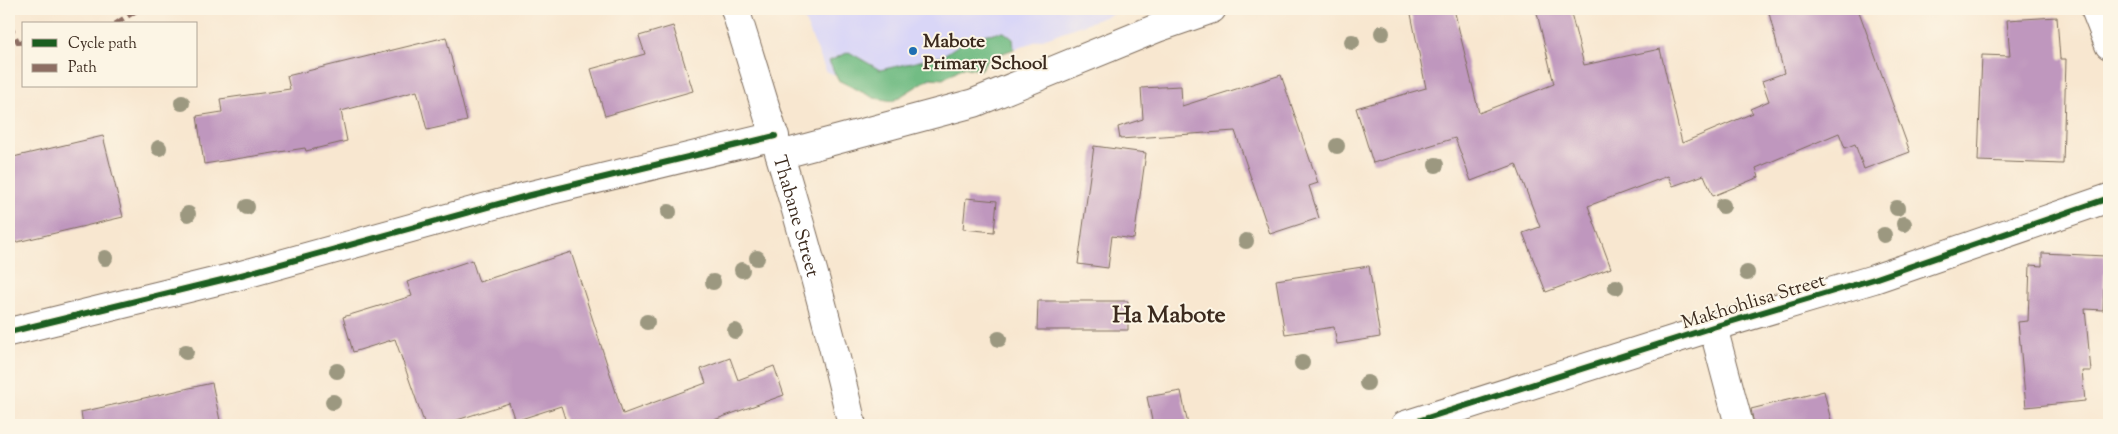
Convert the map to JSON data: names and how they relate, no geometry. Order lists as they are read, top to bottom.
{
  "streets": {
    "street": ["Thabane Street", "Makhohlisa Street"]
  },
  "districts": ["Ha Mabote"],
  "places": ["Mabote Primary School"],
  "legend": ["Cycle path", "Path"]
}
